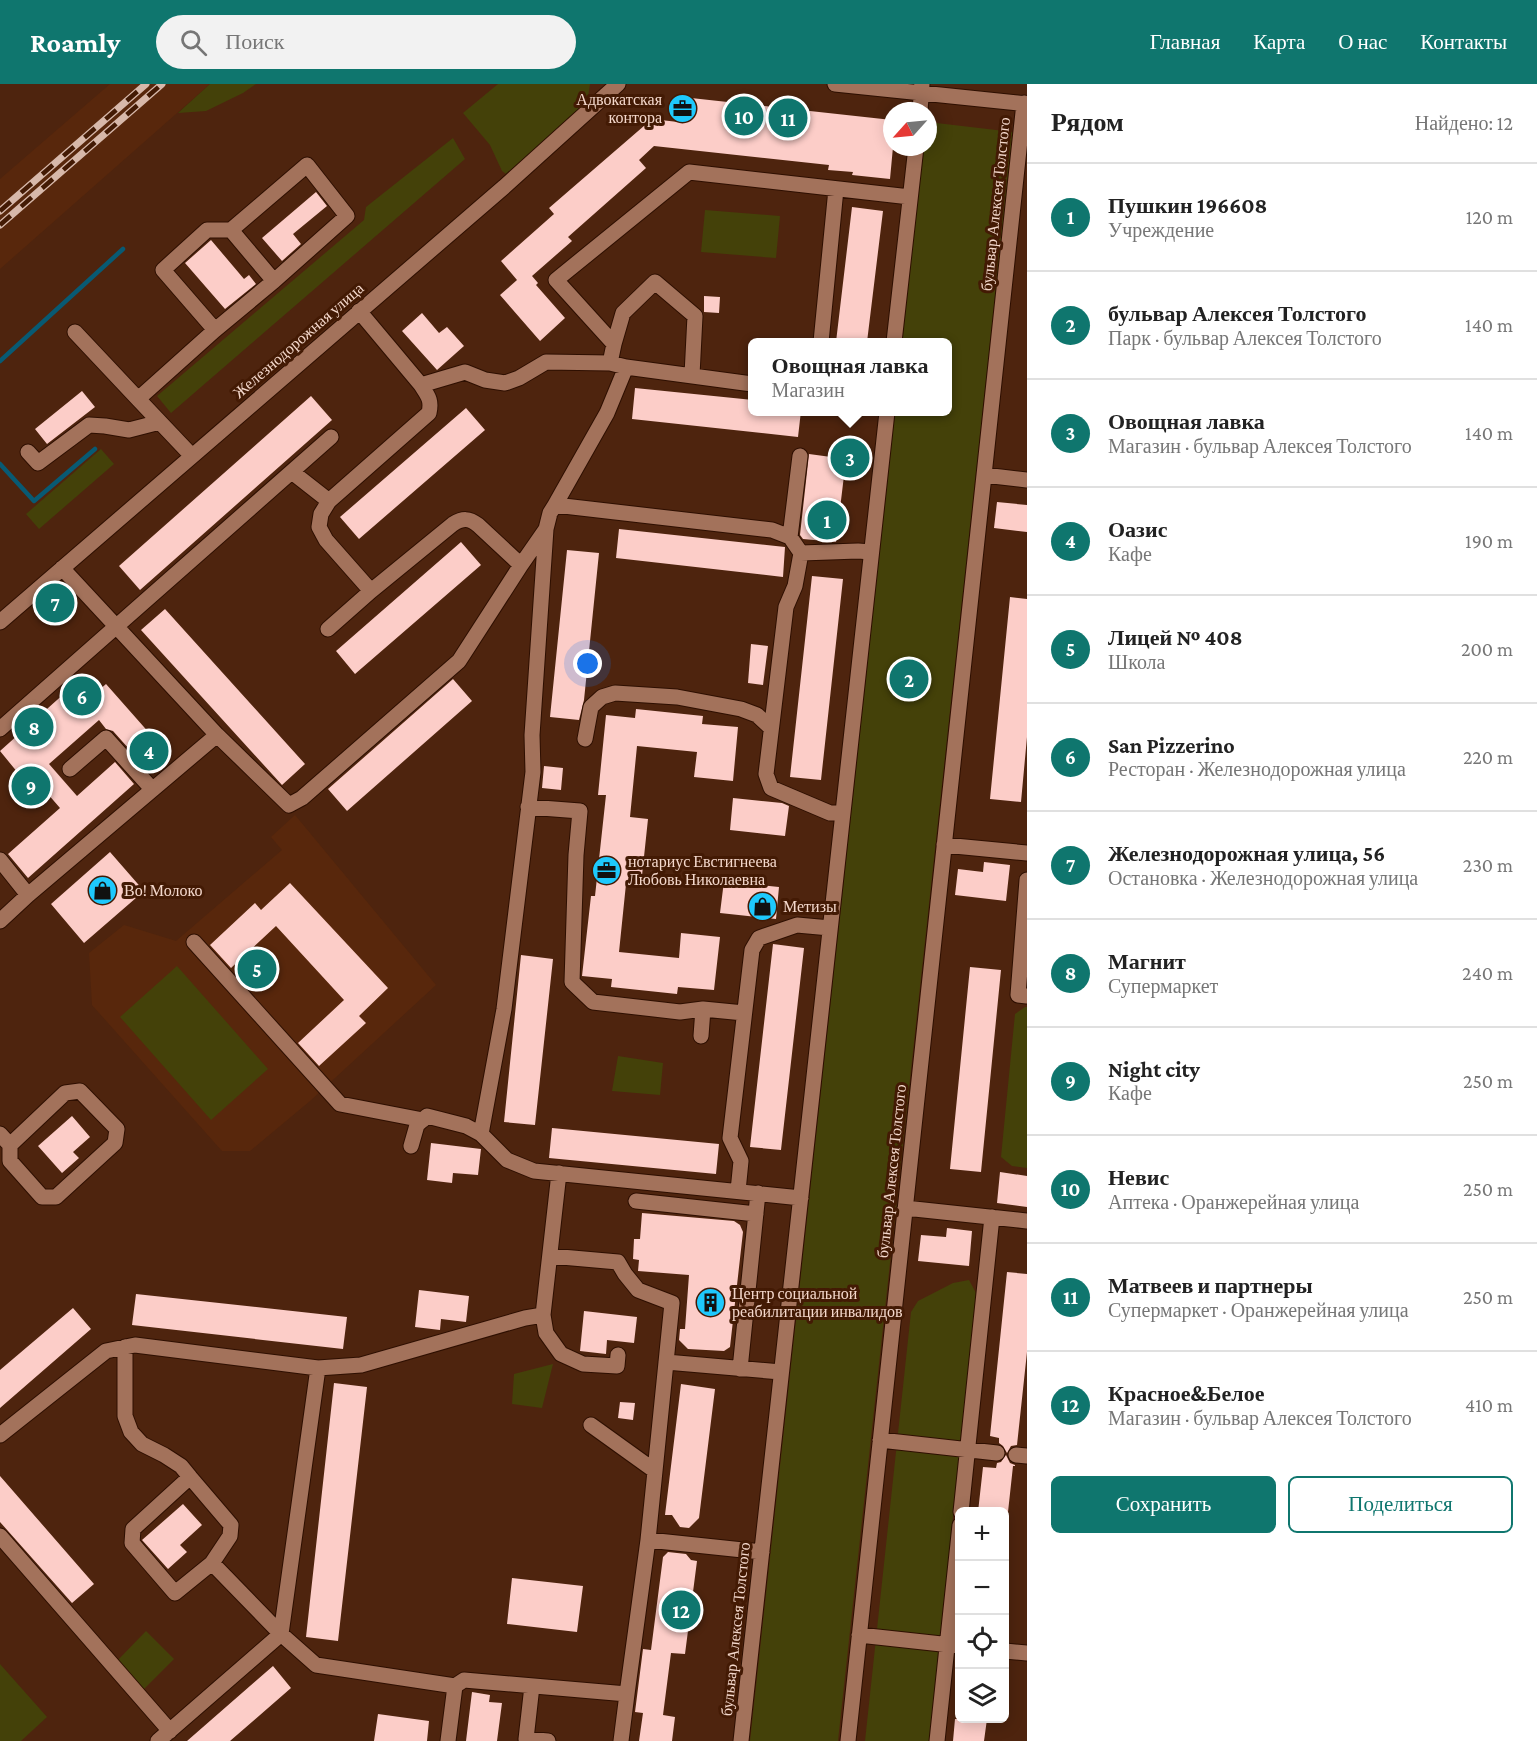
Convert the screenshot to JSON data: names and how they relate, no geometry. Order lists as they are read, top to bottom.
{
  "streets": {
    "street": ["бульвар Алексея Толстого", "Железнодорожная улица"]
  },
  "places": {
    "office": ["Адвокатская контора", "нотариус Евстигнеева Любовь Николаевна"],
    "shop": ["Во! Молоко", "Метизы"],
    "building": ["Центр социальной реабилитации инвалидов"]
  },
  "north": "bottom left",
  "page": {
    "header": "Roamly",
    "search": "Поиск",
    "nav": [
      "Главная",
      "Карта",
      "О нас",
      "Контакты"
    ],
    "heading": ["Рядом", "Найдено: 12"],
    "pins": [
      "10",
      "11",
      "3",
      "1",
      "7",
      "2",
      "6",
      "8",
      "4",
      "9",
      "5",
      "12"
    ],
    "list": [
      {
        "mark": "1",
        "name": "Пушкин 196608",
        "note": "Учреждение",
        "value": "120 m"
      },
      {
        "mark": "2",
        "name": "бульвар Алексея Толстого",
        "note": "Парк · бульвар Алексея Толстого",
        "value": "140 m"
      },
      {
        "mark": "3",
        "name": "Овощная лавка",
        "note": "Магазин · бульвар Алексея Толстого",
        "value": "140 m"
      },
      {
        "mark": "4",
        "name": "Оазис",
        "note": "Кафе",
        "value": "190 m"
      },
      {
        "mark": "5",
        "name": "Лицей № 408",
        "note": "Школа",
        "value": "200 m"
      },
      {
        "mark": "6",
        "name": "San Pizzerino",
        "note": "Ресторан · Железнодорожная улица",
        "value": "220 m"
      },
      {
        "mark": "7",
        "name": "Железнодорожная улица, 56",
        "note": "Остановка · Железнодорожная улица",
        "value": "230 m"
      },
      {
        "mark": "8",
        "name": "Магнит",
        "note": "Супермаркет",
        "value": "240 m"
      },
      {
        "mark": "9",
        "name": "Night city",
        "note": "Кафе",
        "value": "250 m"
      },
      {
        "mark": "10",
        "name": "Невис",
        "note": "Аптека · Оранжерейная улица",
        "value": "250 m"
      },
      {
        "mark": "11",
        "name": "Матвеев и партнеры",
        "note": "Супермаркет · Оранжерейная улица",
        "value": "250 m"
      },
      {
        "mark": "12",
        "name": "Красное&Белое",
        "note": "Магазин · бульвар Алексея Толстого",
        "value": "410 m"
      }
    ],
    "popup": ["Овощная лавка", "Магазин"],
    "buttons": ["Сохранить", "Поделиться"],
    "map_buttons": ["+", "−"]
  }
}
